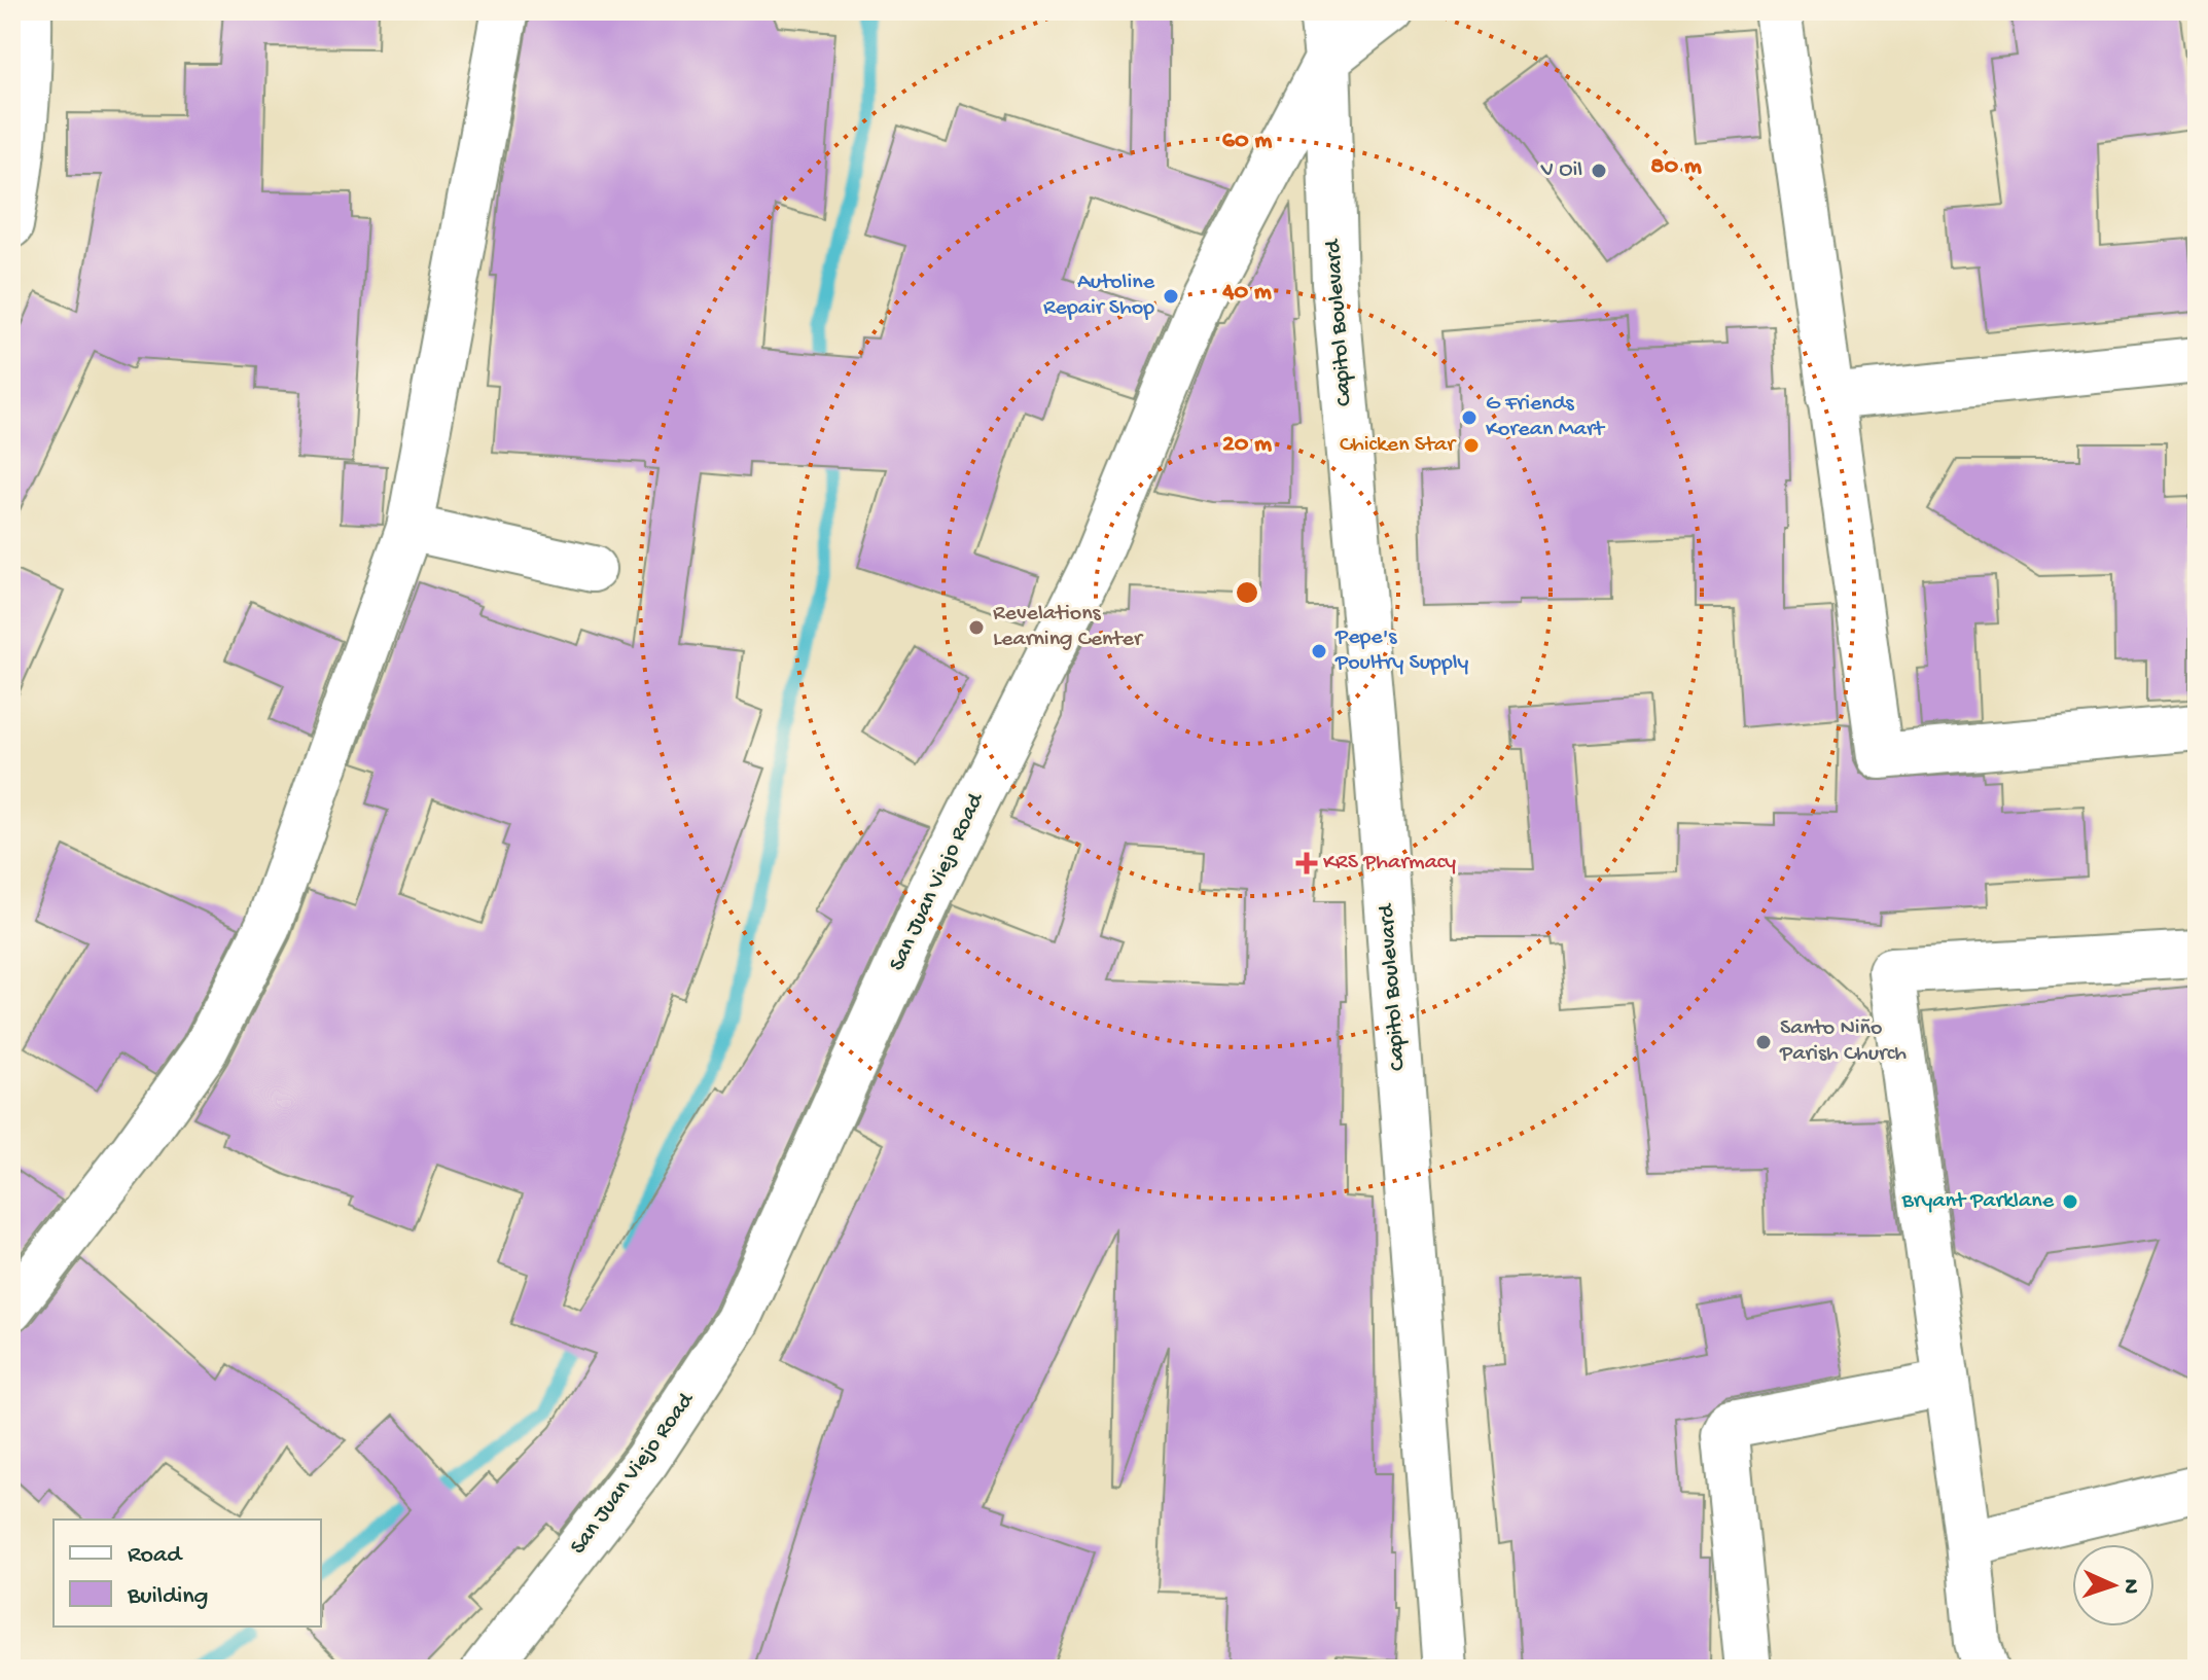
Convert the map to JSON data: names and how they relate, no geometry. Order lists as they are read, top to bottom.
{
  "streets": {
    "street": ["Capitol Boulevard", "San Juan Viejo Road"]
  },
  "crossings": [
    ["Capitol Boulevard", "San Juan Viejo Road"]
  ],
  "places": {
    "other": [
      "V Oil",
      "Autoline Repair Shop",
      "G Friends Korean Mart",
      "Chicken Star",
      "Revelations Learning Center",
      "Pepe's Poultry Supply",
      "Santo Niño Parish Church",
      "Bryant Parklane"
    ],
    "health": ["KRS Pharmacy"]
  },
  "legend": ["Road", "Building"],
  "north": "right",
  "rings": [
    "60 m",
    "80 m",
    "40 m",
    "20 m"
  ]
}
